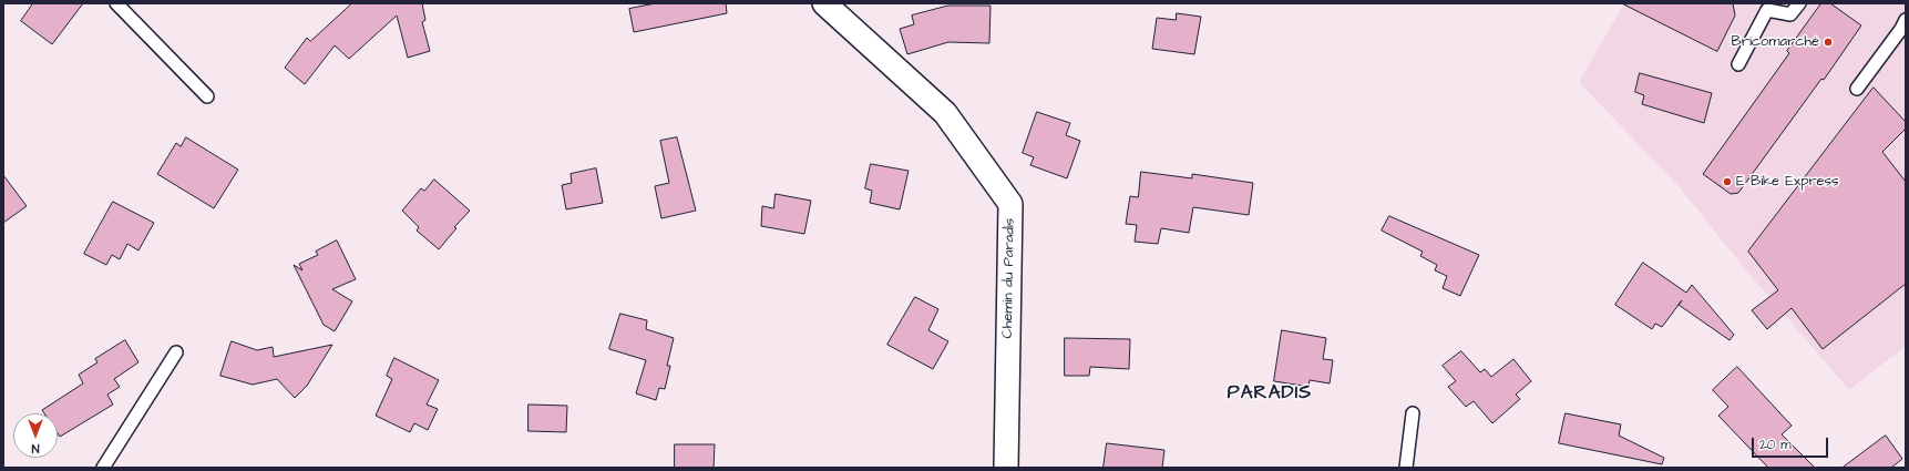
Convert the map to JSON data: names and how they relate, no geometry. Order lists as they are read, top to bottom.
{
  "streets": {
    "street": ["Chemin du Paradis"]
  },
  "districts": ["PARADIS"],
  "places": ["Bricomarché", "E Bike Express"],
  "scale_bar": "20 m",
  "north": "bottom"
}
